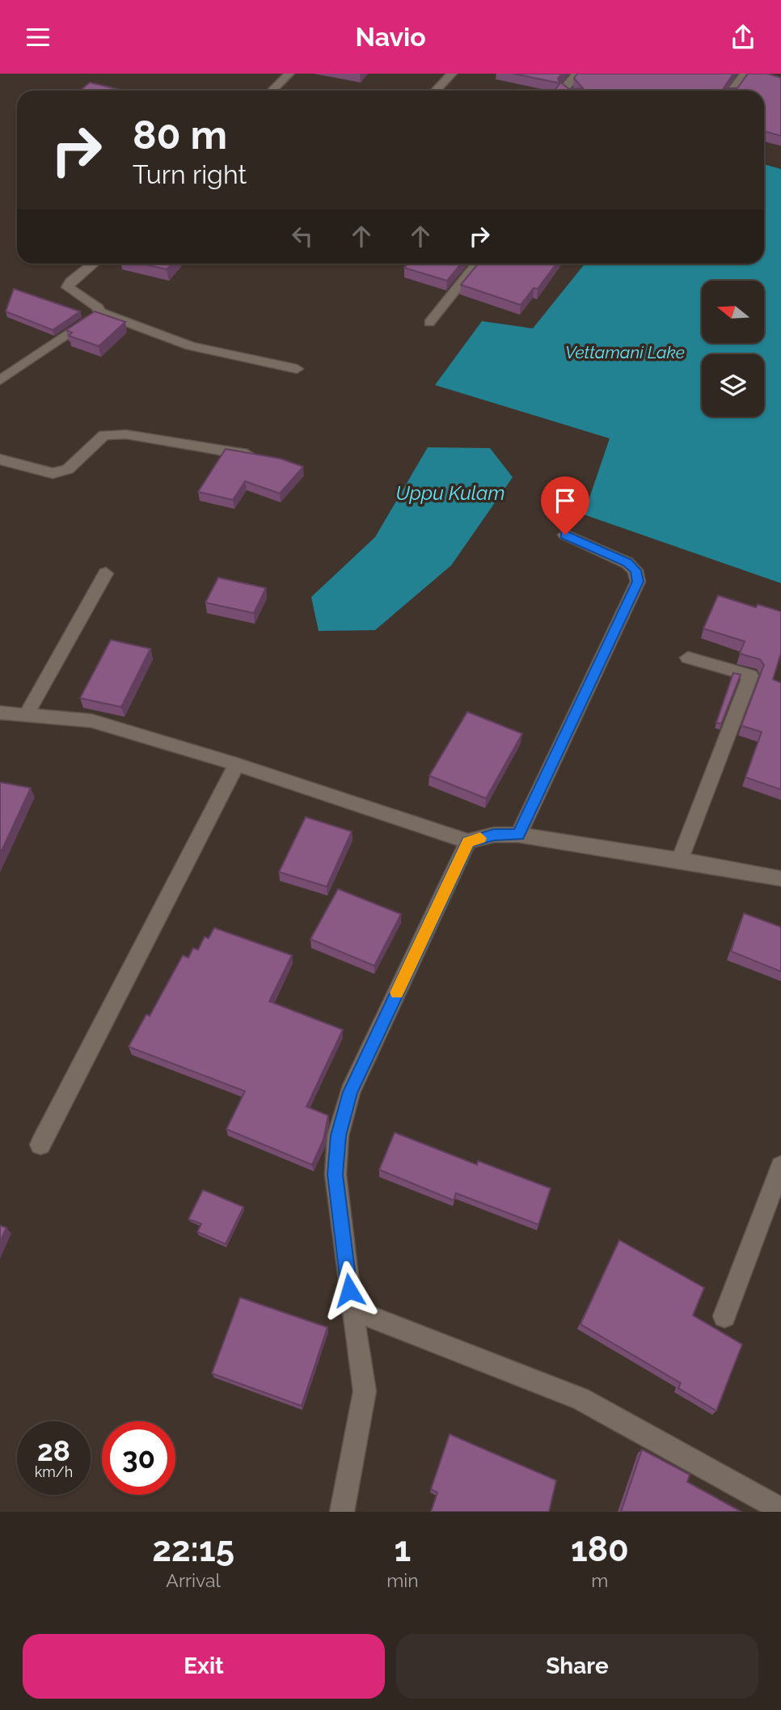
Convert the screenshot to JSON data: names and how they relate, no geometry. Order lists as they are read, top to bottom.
{
  "water": ["Vettamani Lake", "Uppu Kulam"],
  "north": "left",
  "page": {
    "header": "Navio",
    "turn": ["80 m", "Turn right"],
    "speed": "28 km/h",
    "limit": "30",
    "eta": [
      "22:15",
      "Arrival",
      "1",
      "min",
      "180",
      "m"
    ],
    "buttons": ["Exit", "Share"]
  }
}
